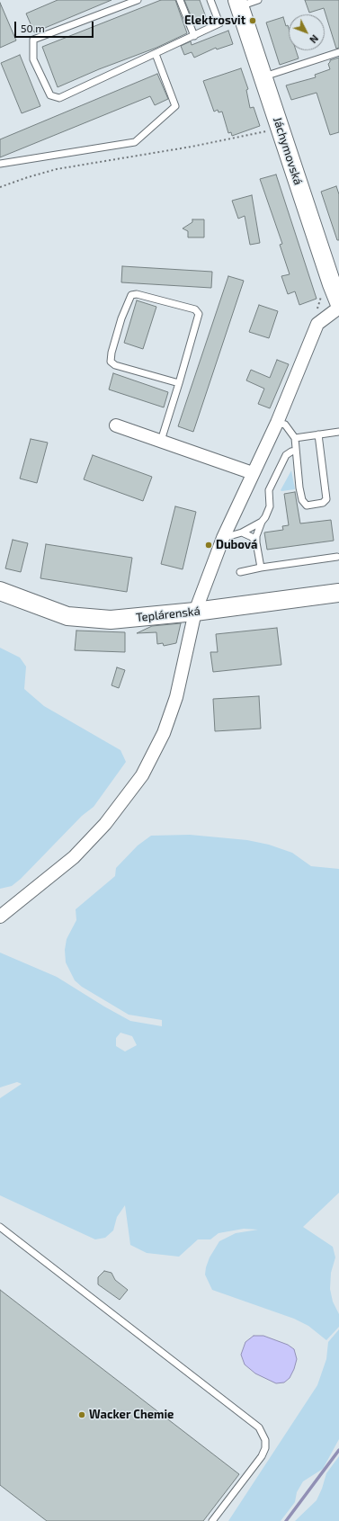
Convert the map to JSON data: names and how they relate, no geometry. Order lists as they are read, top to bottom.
{
  "streets": {
    "street": ["Jáchymovská", "Teplárenská"]
  },
  "places": ["Elektrosvit", "Dubová", "Wacker Chemie"],
  "scale_bar": "50 m",
  "north": "bottom right"
}
